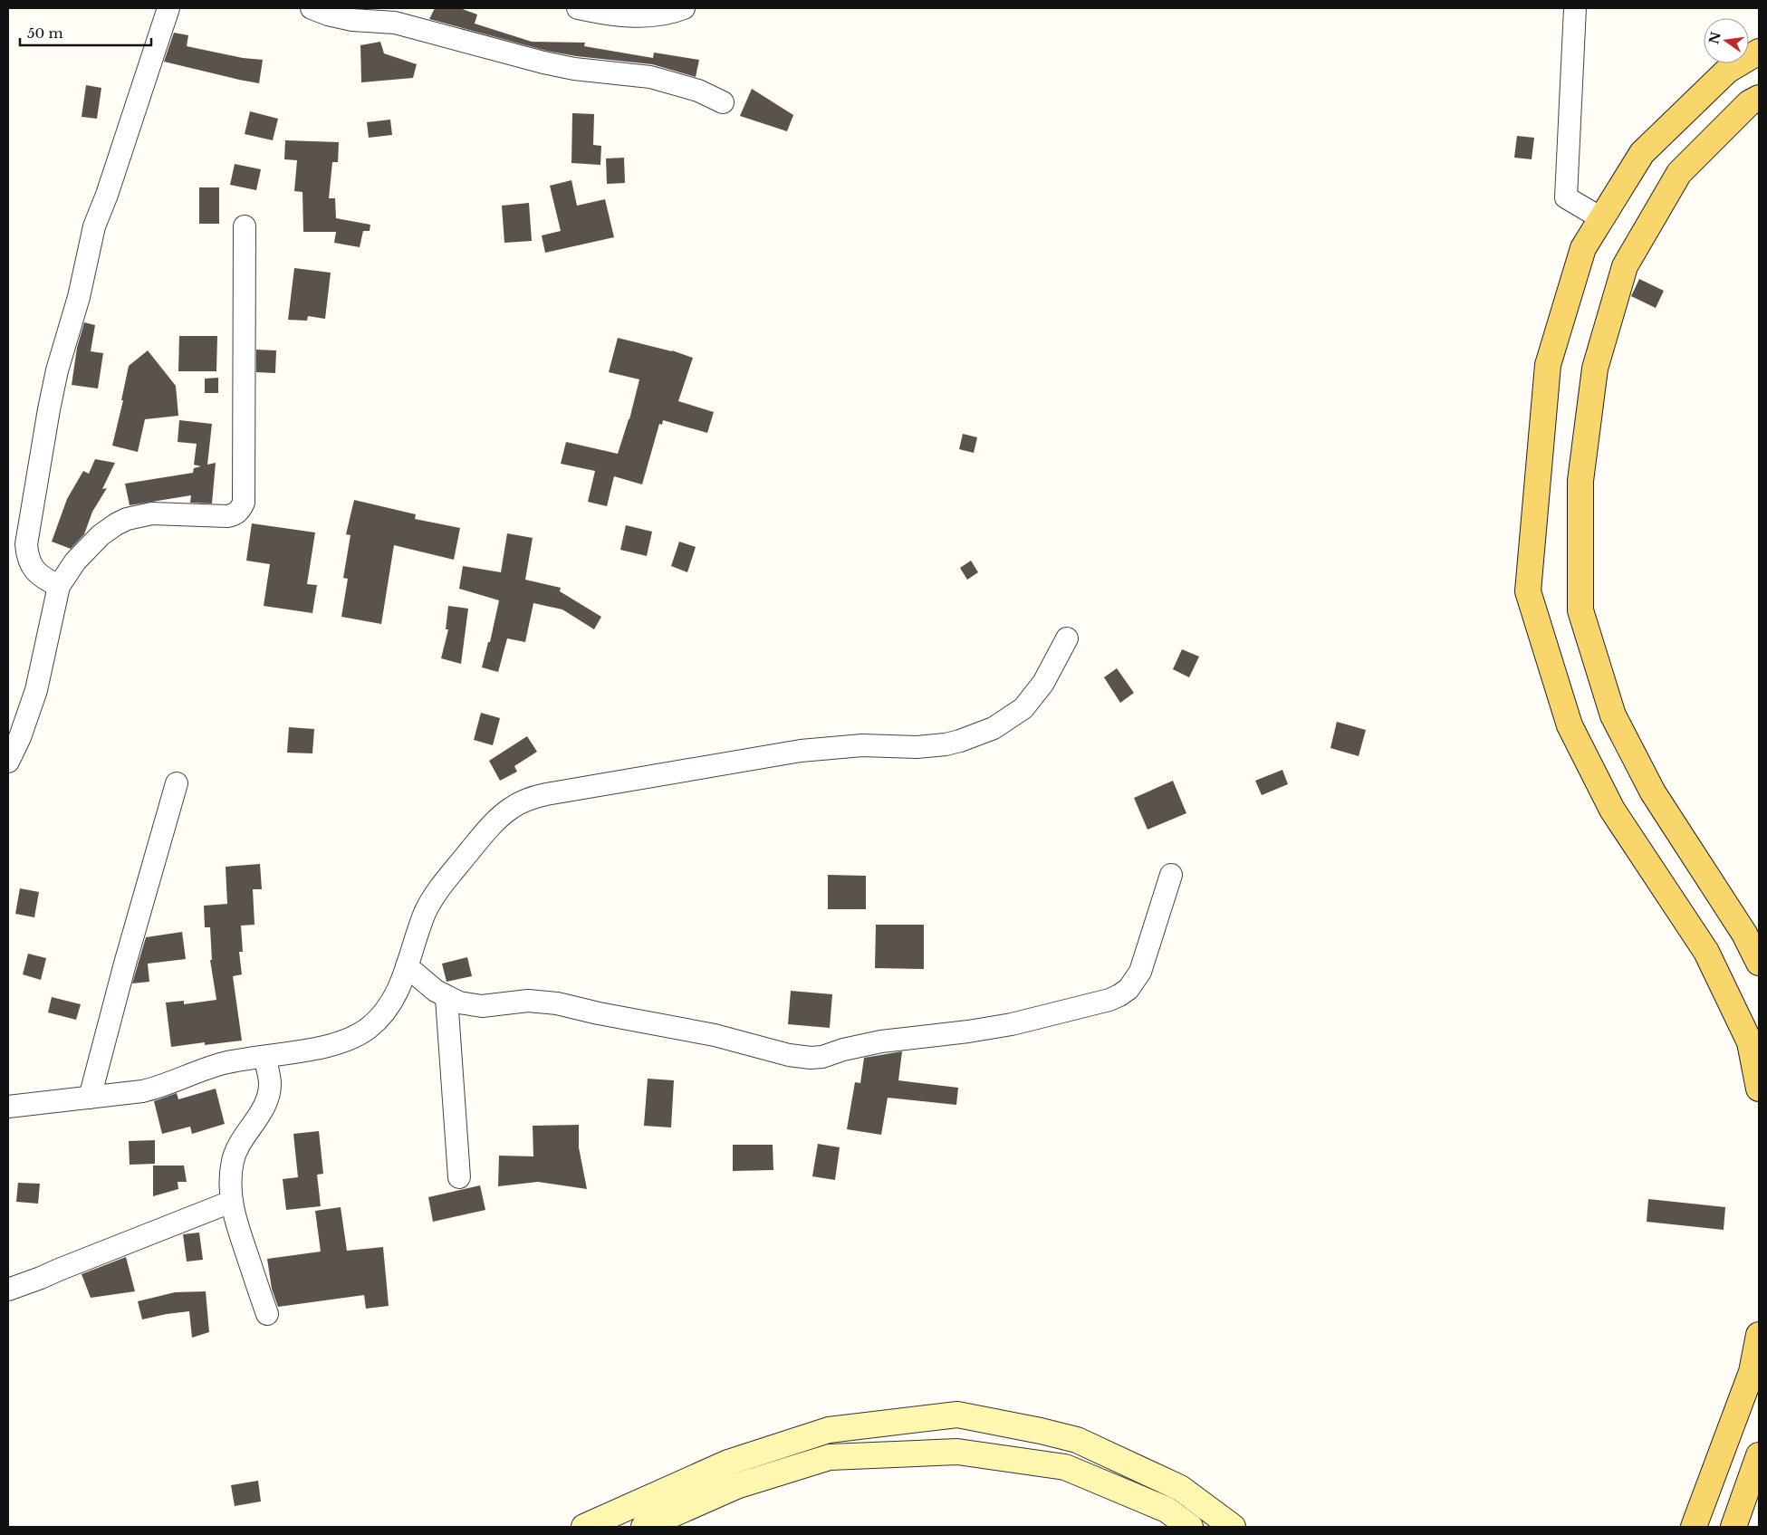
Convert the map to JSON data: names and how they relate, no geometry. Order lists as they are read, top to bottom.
{
  "scale_bar": "50 m",
  "north": "left"
}
